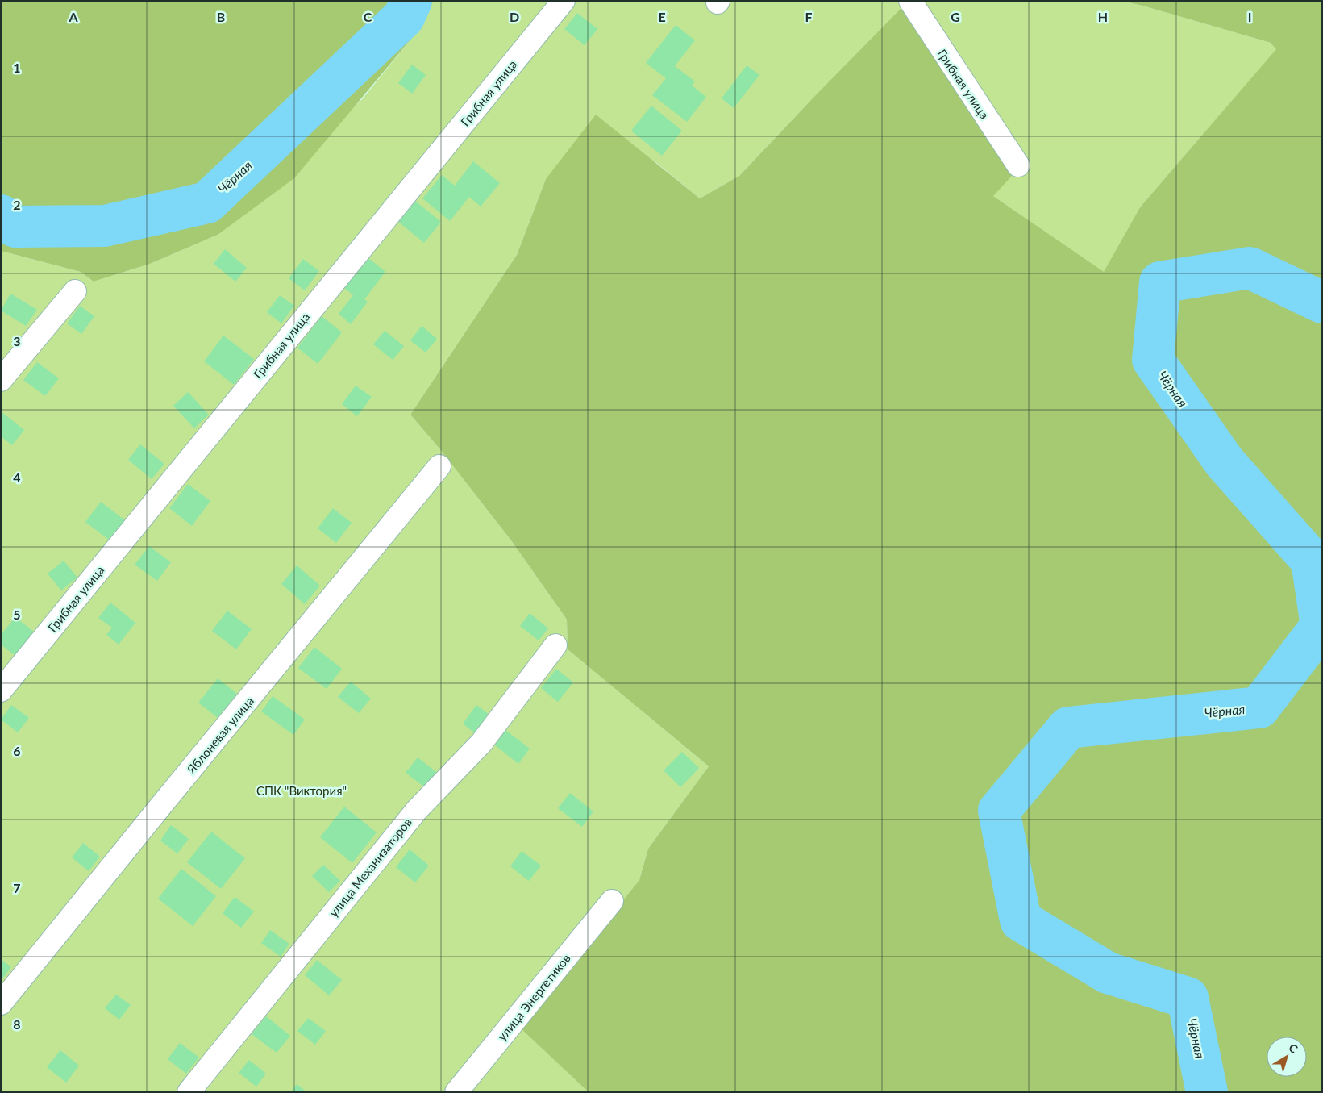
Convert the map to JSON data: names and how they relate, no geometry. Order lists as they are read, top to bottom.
{
  "streets": {
    "street": [
      "Грибная улица",
      "Яблоневая улица",
      "улица Механизаторов",
      "улица Энергетиков"
    ]
  },
  "water": ["Чёрная"],
  "parks": ["СПК \"Виктория\""],
  "north": "top right",
  "grid": {
    "columns": [
      "A",
      "B",
      "C",
      "D",
      "E",
      "F",
      "G",
      "H",
      "I"
    ],
    "rows": [
      "1",
      "2",
      "3",
      "4",
      "5",
      "6",
      "7",
      "8"
    ]
  }
}
